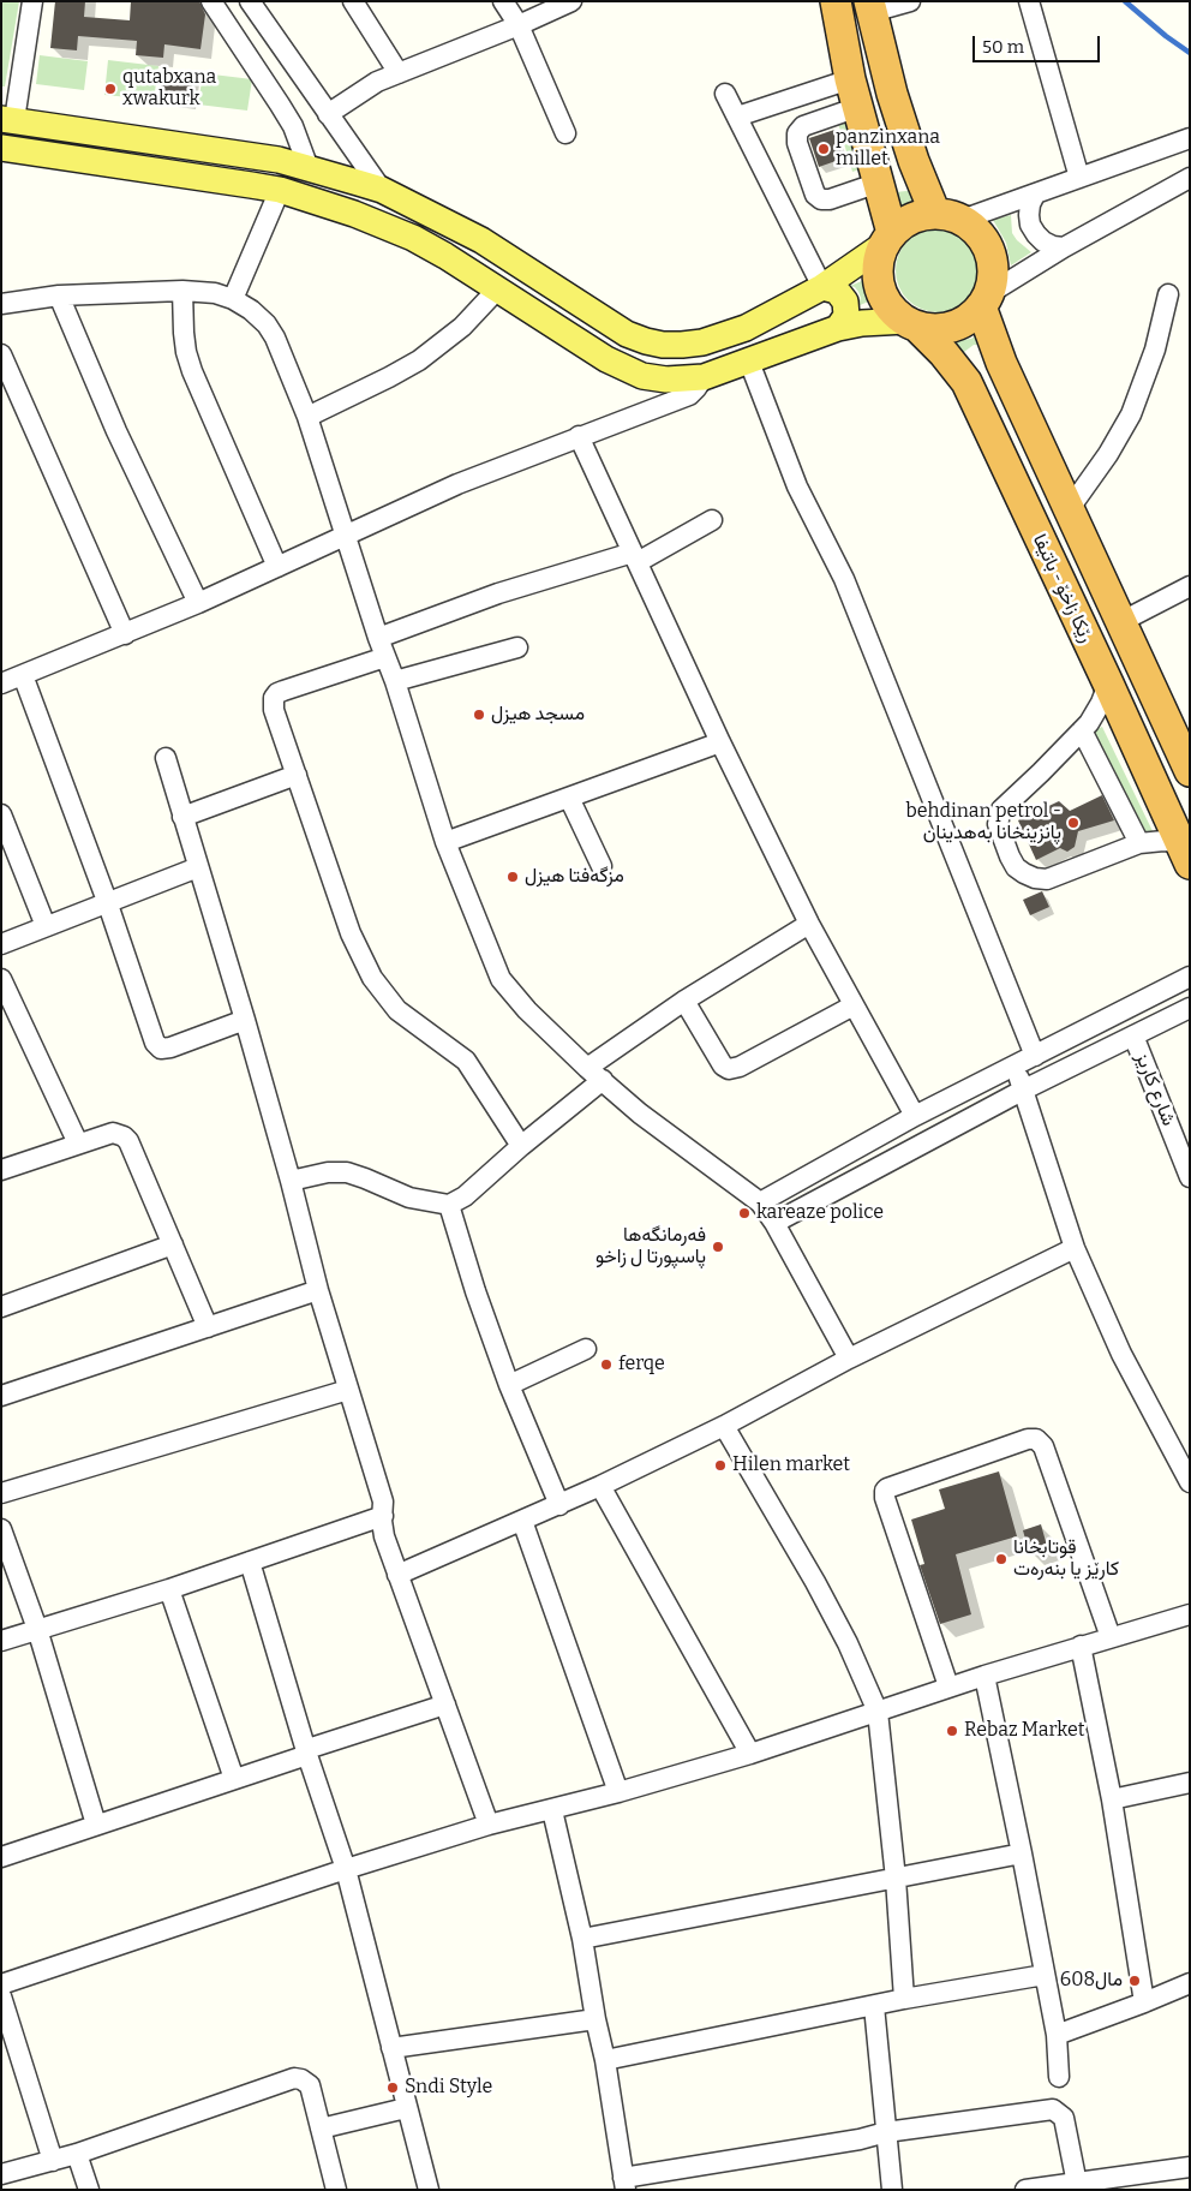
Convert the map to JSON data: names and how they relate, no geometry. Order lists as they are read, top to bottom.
{
  "streets": {
    "highway": ["رێکا زاخۆ - باتیفا"],
    "street": ["شارع كاريز"]
  },
  "places": [
    "qutabxana xwakurk",
    "panzinxana millet",
    "مسجد هيزل",
    "behdinan petrol - پانزینخانا بەهدینان",
    "مزگەفتا هیزل",
    "kareaze police",
    "فەرمانگەها پاسپورتا ل زاخو",
    "ferqe",
    "Hilen market",
    "قوتابخانا کارێز یا بنەرەت",
    "Rebaz Market",
    "مال608",
    "Sndi Style"
  ],
  "scale_bar": "50 m"
}
